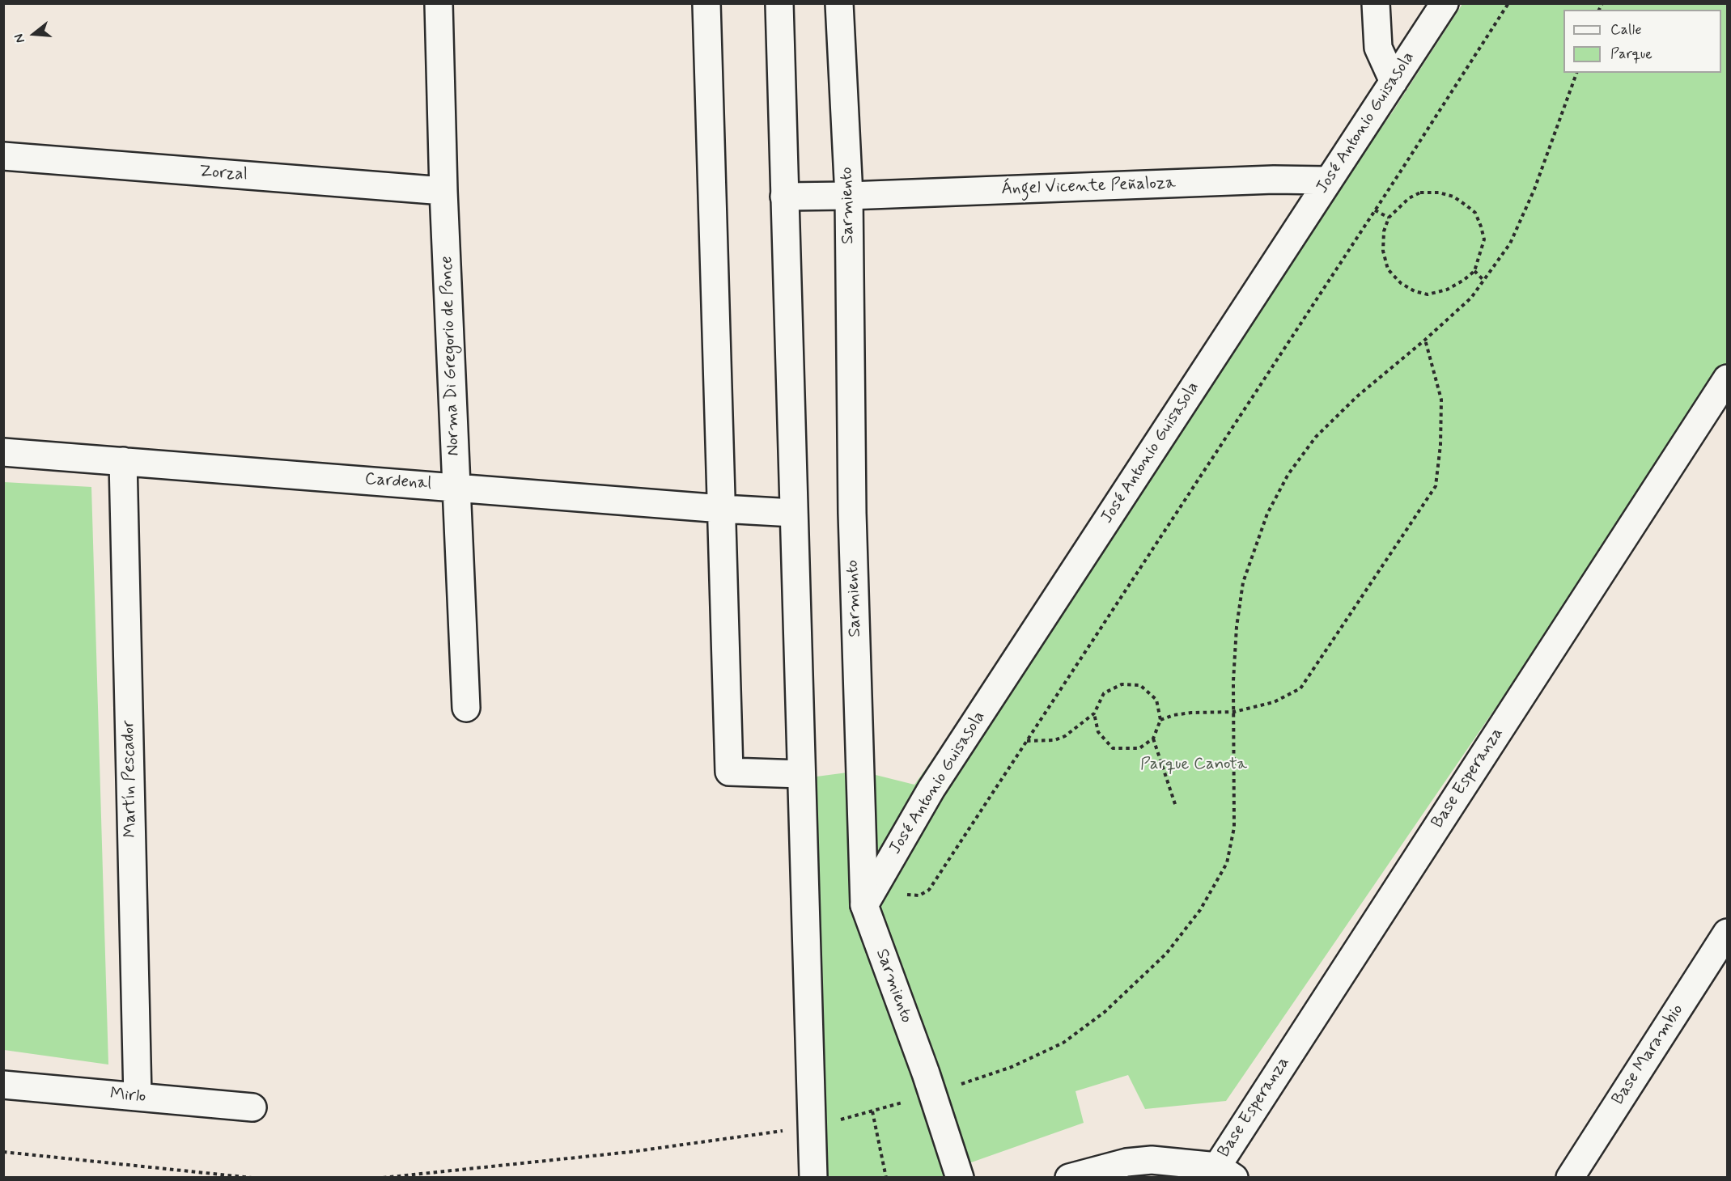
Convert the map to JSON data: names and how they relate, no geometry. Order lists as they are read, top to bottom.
{
  "streets": {
    "street": [
      "José Antonio Guisasola",
      "Zorzal",
      "Ángel Vicente Peñaloza",
      "Sarmiento",
      "Norma Di Gregorio de Ponce",
      "Cardenal",
      "Base Esperanza",
      "Martín Pescador",
      "Base Marambio",
      "Mirlo"
    ]
  },
  "crossings": [
    ["José Antonio Guisasola", "Ángel Vicente Peñaloza"],
    ["José Antonio Guisasola", "Sarmiento"],
    ["Zorzal", "Norma Di Gregorio de Ponce"],
    ["Ángel Vicente Peñaloza", "Sarmiento"],
    ["Norma Di Gregorio de Ponce", "Cardenal"],
    ["Cardenal", "Martín Pescador"],
    ["Martín Pescador", "Mirlo"]
  ],
  "parks": ["Parque Canota"],
  "legend": ["Calle", "Parque"],
  "north": "left"
}
